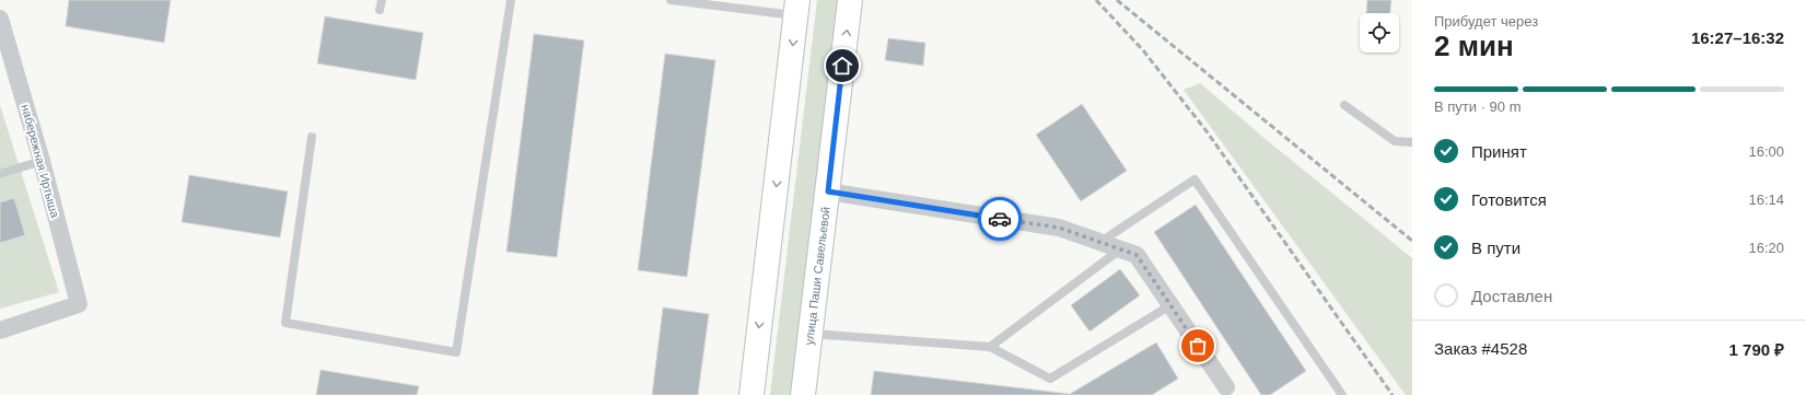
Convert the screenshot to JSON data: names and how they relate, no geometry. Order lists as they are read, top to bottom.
{
  "streets": {
    "main road": ["улица Паши Савельевой"],
    "street": ["набережная Иртыша"]
  },
  "page": {
    "heading": ["2 мин", "Прибудет через", "16:27–16:32"],
    "panel": ["Заказ #4528", "1 790 ₽"],
    "bar": "В пути · 90 m",
    "list": [
      ["Принят", "16:00"],
      ["Готовится", "16:14"],
      ["В пути", "16:20"],
      "Доставлен"
    ]
  }
}
